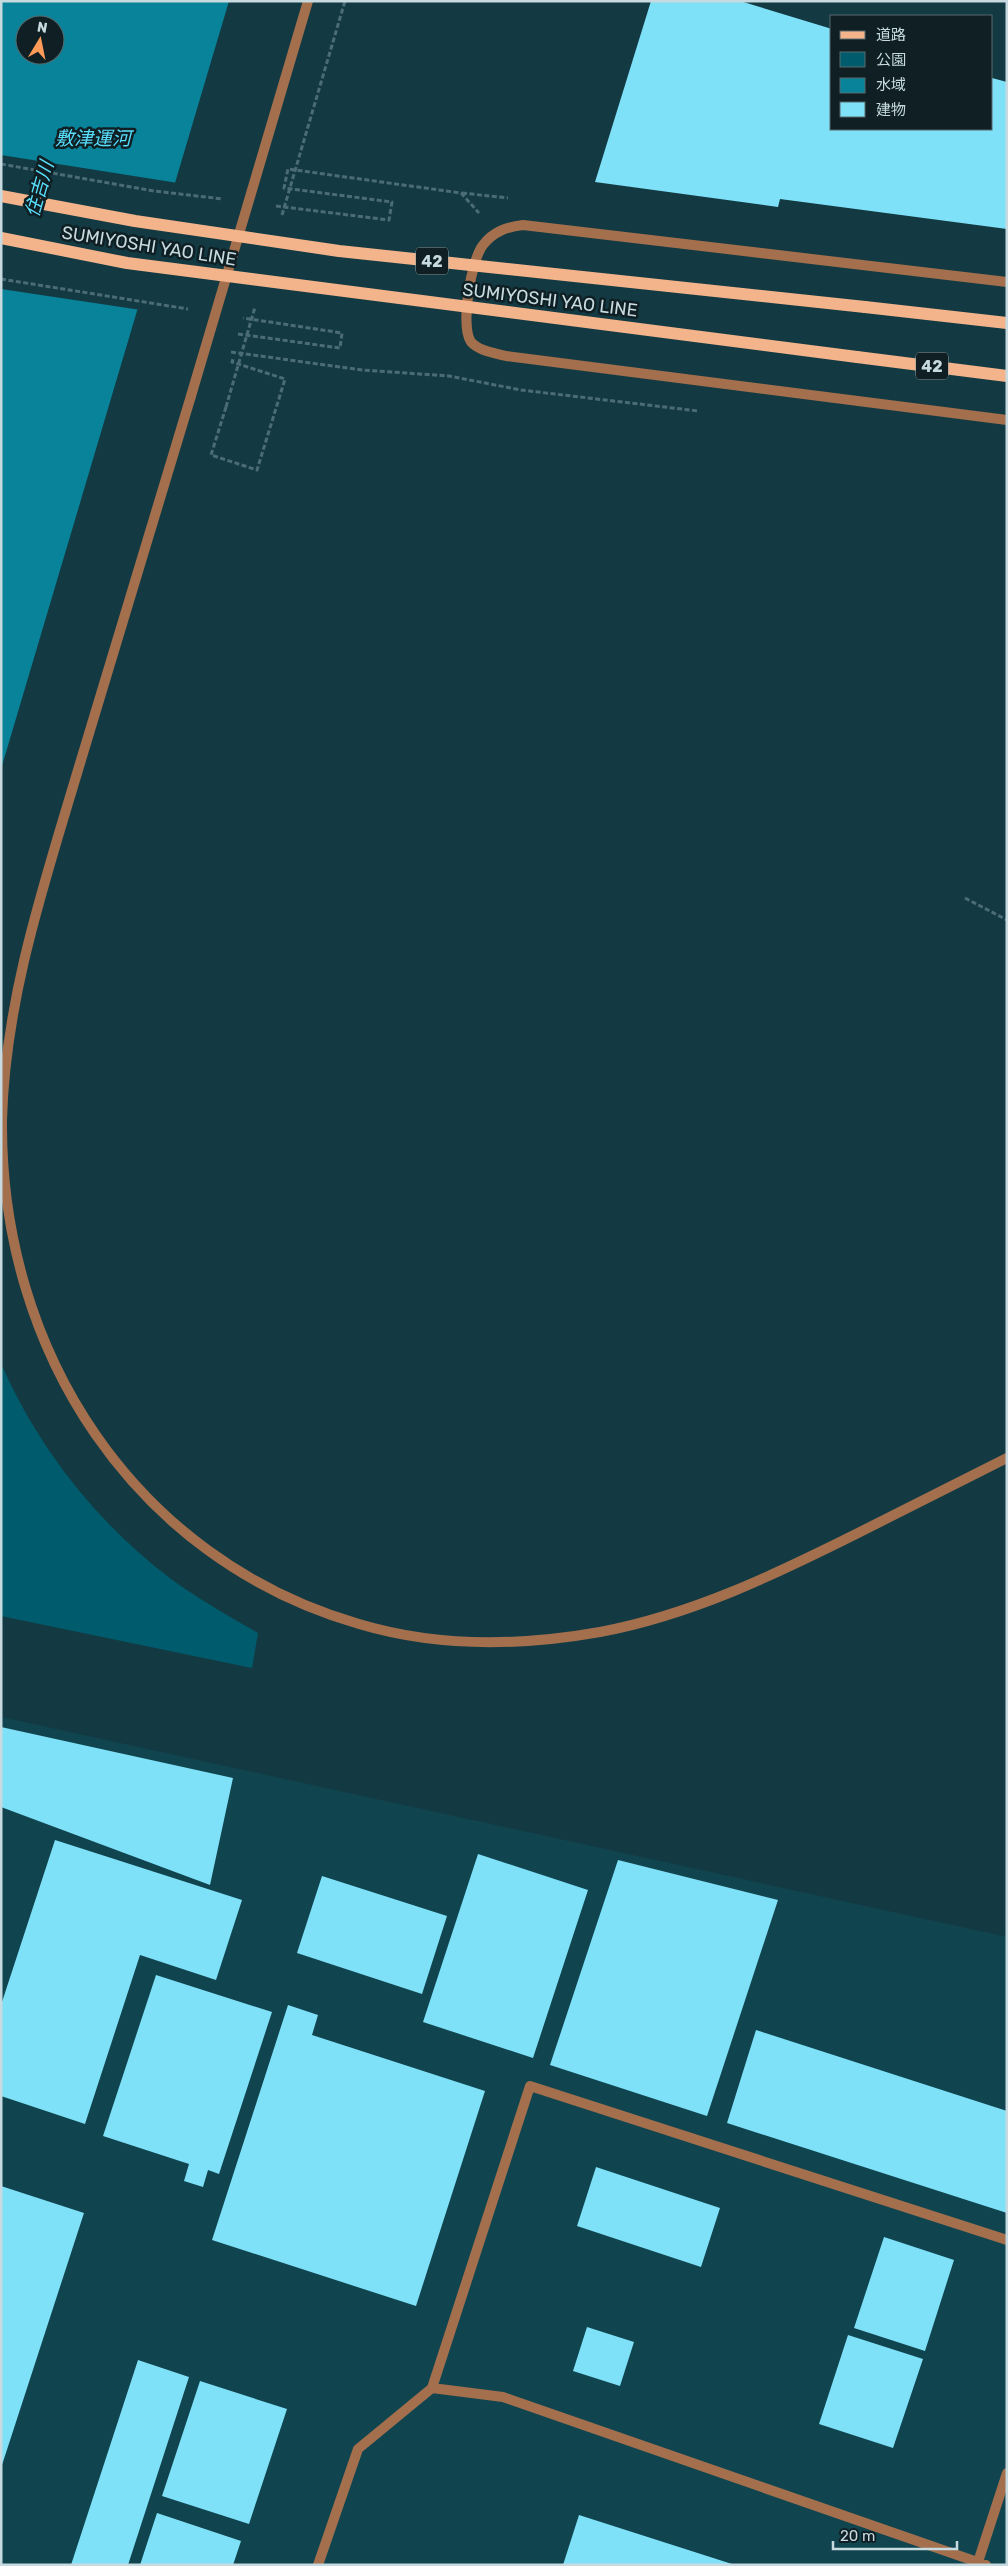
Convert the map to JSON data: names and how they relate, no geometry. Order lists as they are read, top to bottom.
{
  "streets": {
    "main road": ["SUMIYOSHI YAO LINE", "42"]
  },
  "water": ["敷津運河", "住吉川"],
  "legend": [
    "道路",
    "公園",
    "水域",
    "建物"
  ],
  "scale_bar": "20 m",
  "north": "top"
}
